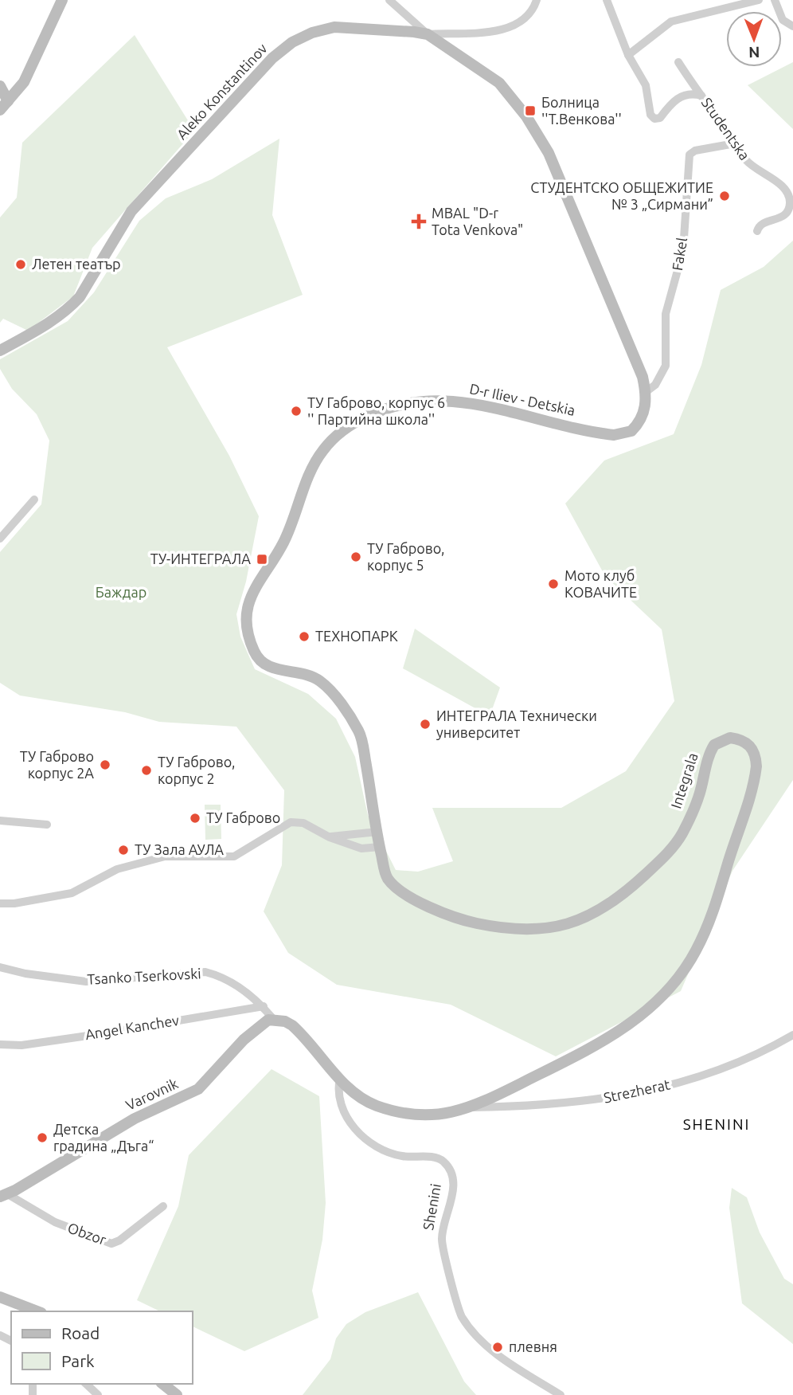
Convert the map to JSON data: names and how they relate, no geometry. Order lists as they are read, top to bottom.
{
  "streets": {
    "street": [
      "Aleko Konstantinov",
      "Studentska",
      "Fakel",
      "D-r Iliev - Detskia",
      "Integrala",
      "Tsanko Tserkovski",
      "Angel Kanchev",
      "Strezherat",
      "Varovnik",
      "Shenini",
      "Obzor"
    ]
  },
  "crossings": [
    ["Studentska", "Fakel"],
    ["Fakel", "D-r Iliev - Detskia"],
    ["D-r Iliev - Detskia", "Integrala"],
    ["Integrala", "Strezherat"],
    ["Tsanko Tserkovski", "Angel Kanchev"],
    ["Tsanko Tserkovski", "Varovnik"],
    ["Varovnik", "Obzor"]
  ],
  "districts": ["SHENINI"],
  "parks": ["Баждар"],
  "places": {
    "transit": ["Болница ''Т.Венкова''", "ТУ-ИНТЕГРАЛА"],
    "other": [
      "СТУДЕНТСКО ОБЩЕЖИТИЕ № 3 „Сирмани”",
      "Летен театър",
      "ТУ Габрово, корпус 6 '' Партийна школа''",
      "ТУ Габрово, корпус 5",
      "Мото клуб КОВАЧИТЕ",
      "ТЕХНОПАРК",
      "ИНТЕГРАЛА Технически университет",
      "ТУ Габрово корпус 2А",
      "ТУ Габрово, корпус 2",
      "ТУ Габрово",
      "ТУ Зала АУЛА",
      "Детска градина „Дъга“",
      "плевня"
    ],
    "health": ["MBAL \"D-r Tota Venkova\""]
  },
  "legend": ["Road", "Park"],
  "north": "bottom"
}
